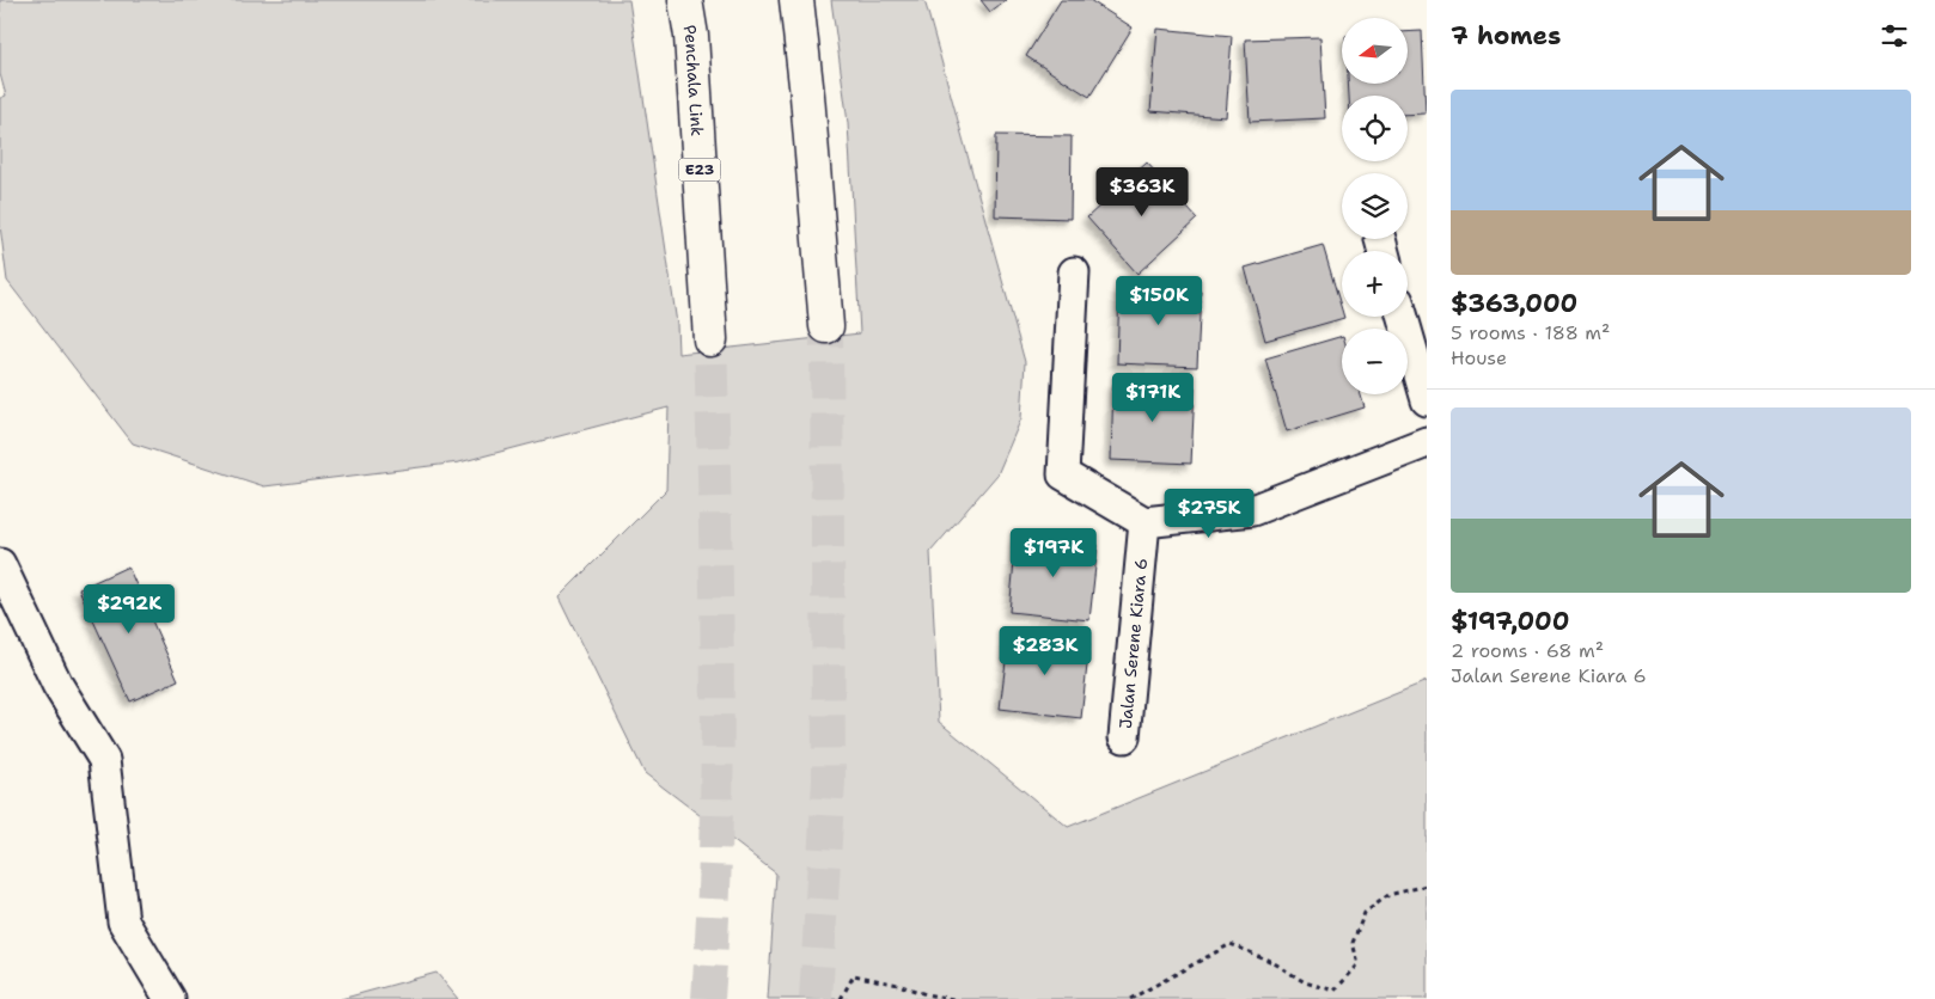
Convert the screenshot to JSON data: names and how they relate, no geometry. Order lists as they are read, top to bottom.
{
  "streets": {
    "highway": ["Penchala Link", "E23"],
    "street": ["Jalan Serene Kiara 6"]
  },
  "north": "left",
  "page": {
    "heading": "7 homes",
    "map_buttons": ["+", "−"],
    "list": [
      {
        "name": "$363,000",
        "note": "5 rooms · 188 m² · House"
      },
      {
        "name": "$197,000",
        "note": "2 rooms · 68 m² · Jalan Serene Kiara 6"
      }
    ],
    "price": [
      "$363K",
      "$150K",
      "$171K",
      "$275K",
      "$197K",
      "$292K",
      "$283K"
    ]
  }
}
